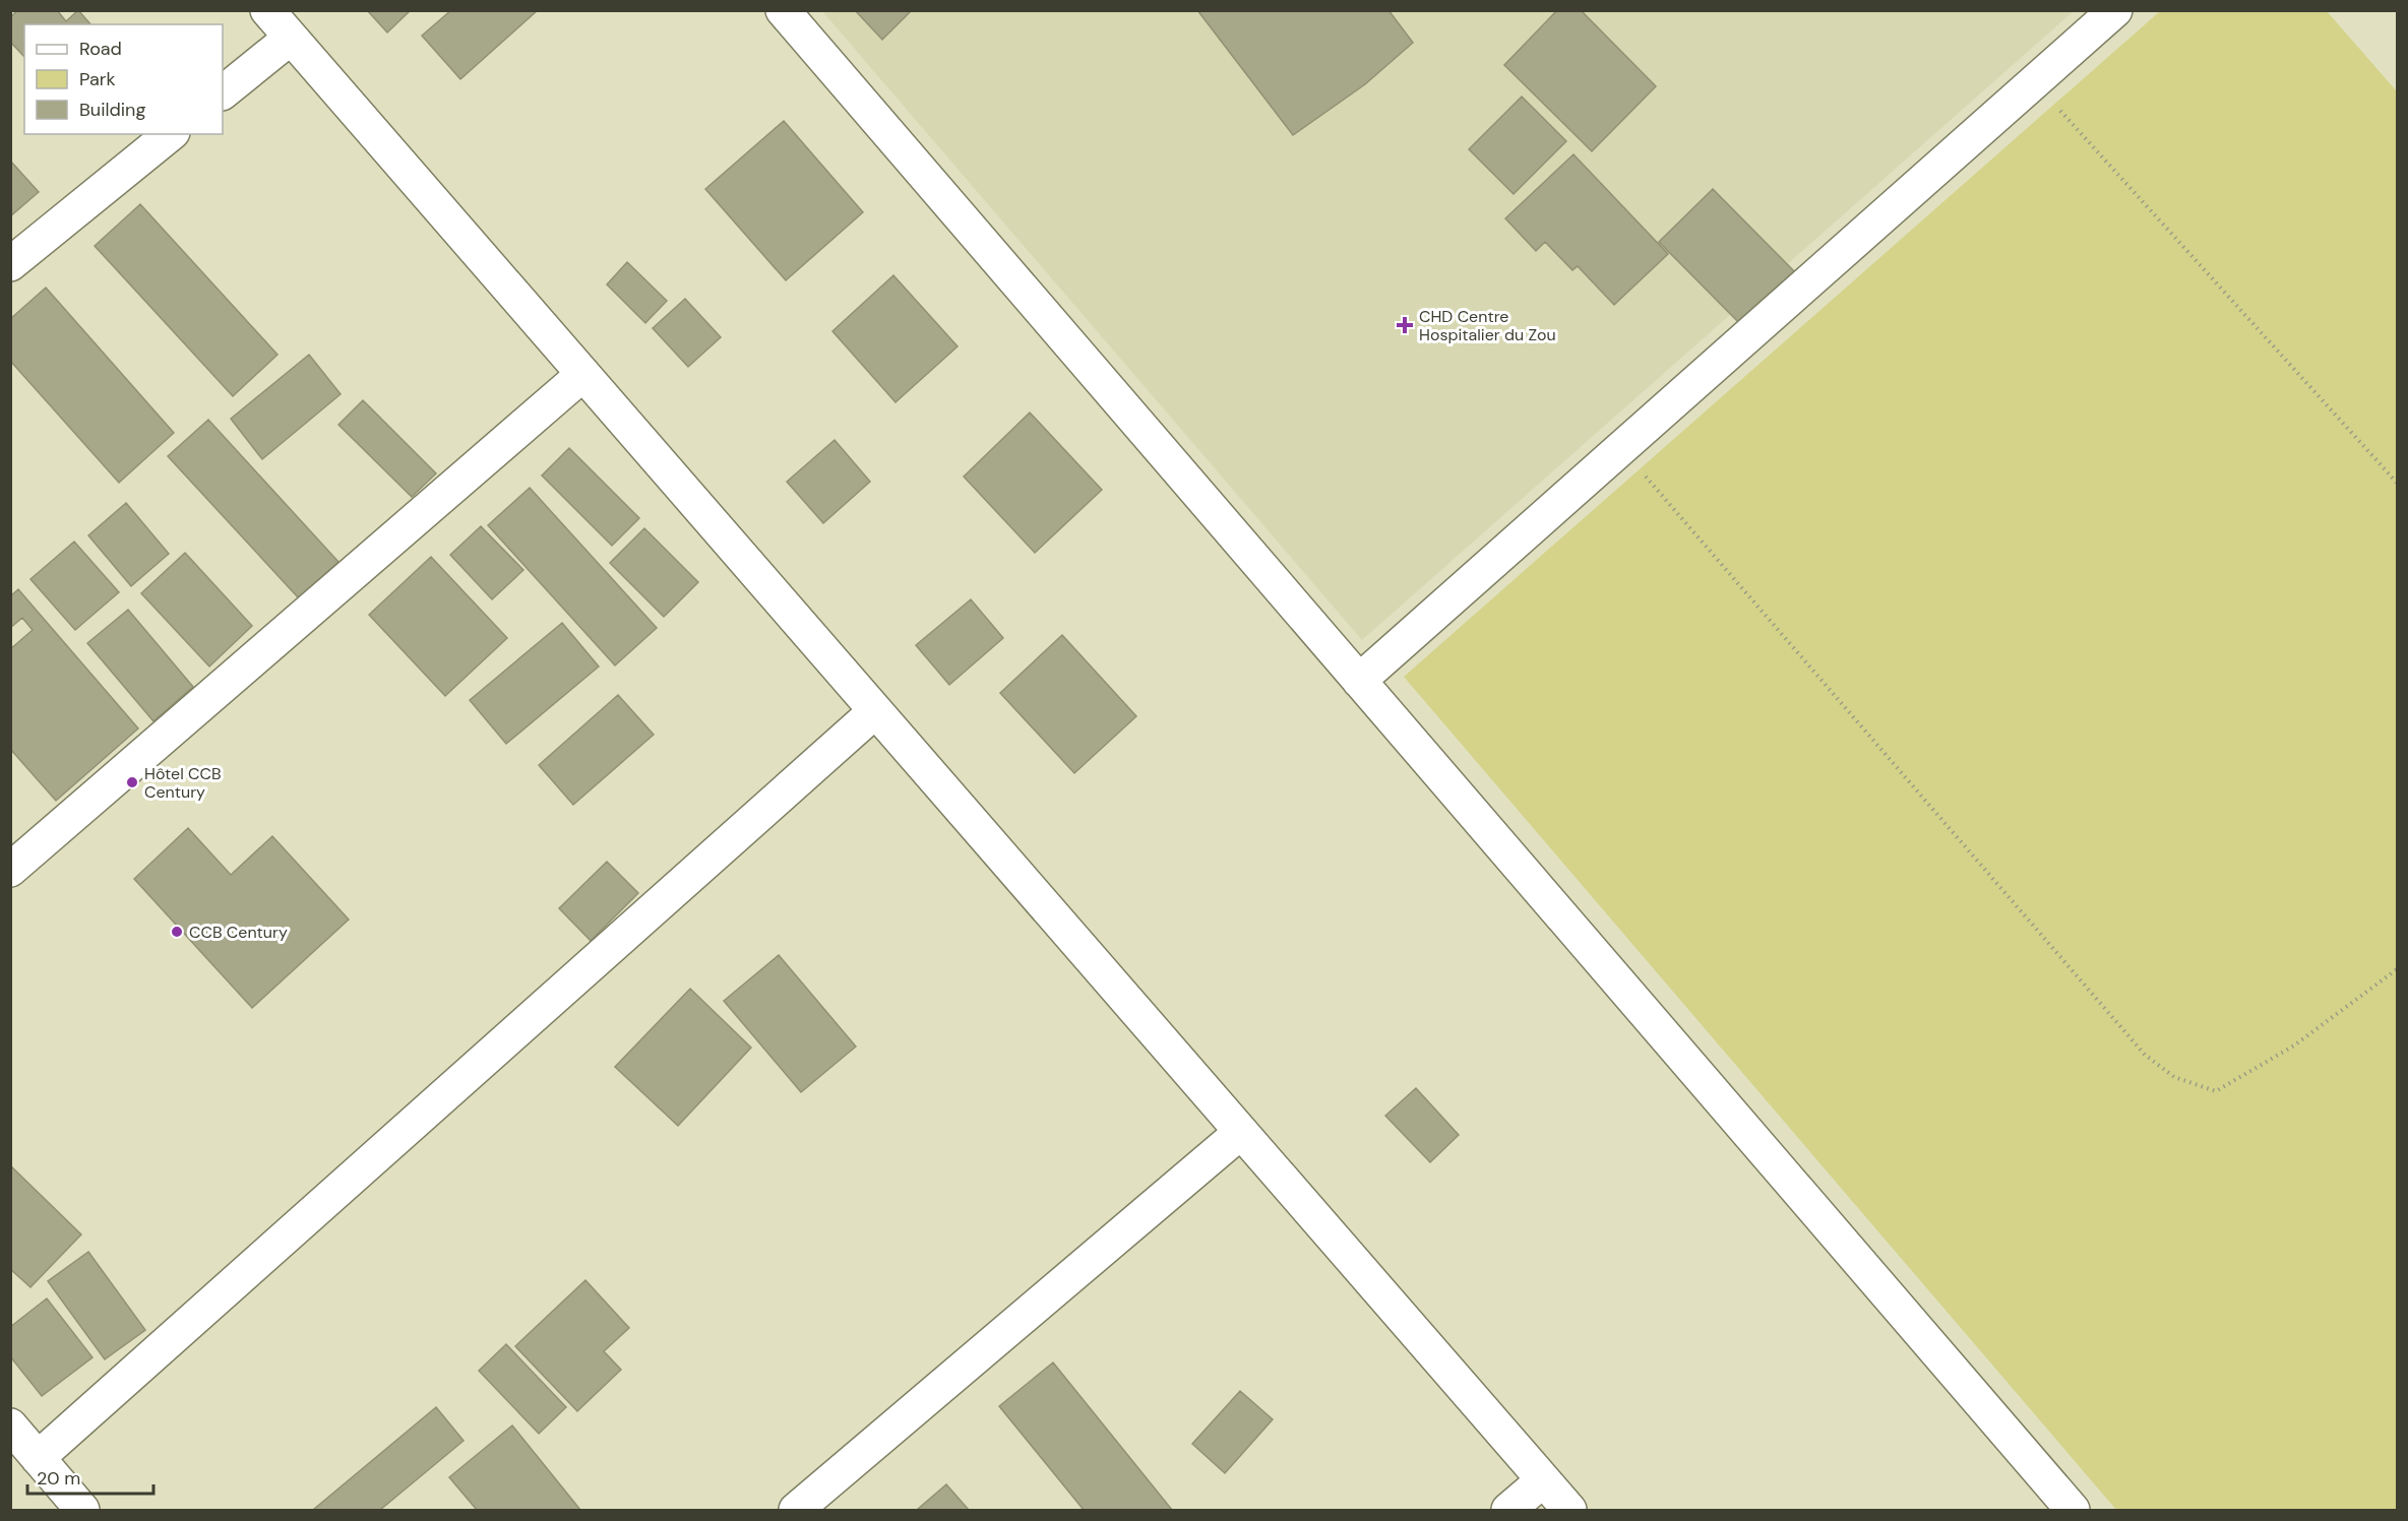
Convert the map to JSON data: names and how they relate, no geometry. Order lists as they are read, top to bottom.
{
  "places": {
    "health": ["CHD Centre Hospitalier du Zou"],
    "other": ["Hôtel CCB Century", "CCB Century"]
  },
  "legend": ["Road", "Park", "Building"],
  "scale_bar": "20 m"
}
